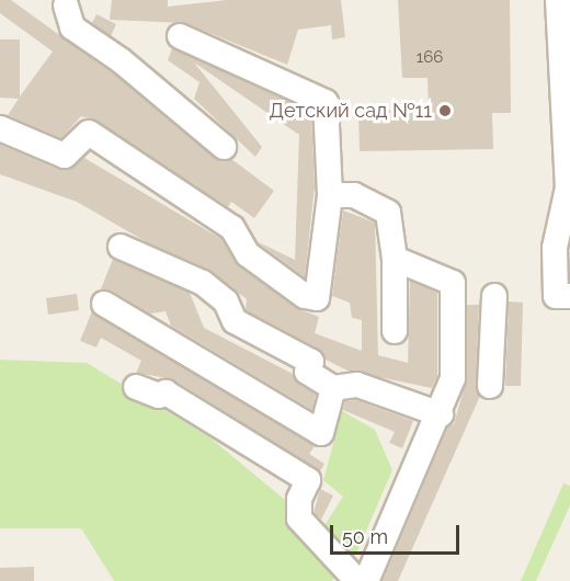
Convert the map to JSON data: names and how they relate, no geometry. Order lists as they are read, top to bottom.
{
  "places": ["Детский сад №11"],
  "house_numbers": ["166"],
  "scale_bar": "50 m"
}
